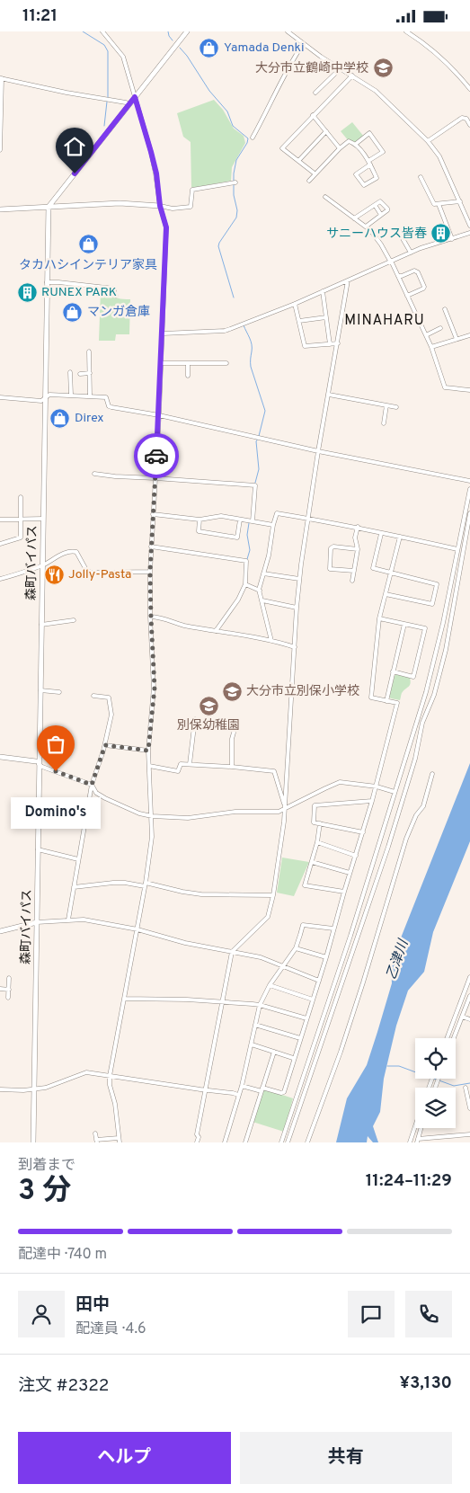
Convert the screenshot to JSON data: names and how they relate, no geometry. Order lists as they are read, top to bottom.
{
  "streets": {
    "main road": ["森町バイパス"]
  },
  "districts": ["MINAHARU"],
  "water": ["乙津川"],
  "places": {
    "shop": [
      "Yamada Denki",
      "タカハシインテリア家具",
      "マンガ倉庫",
      "Direx"
    ],
    "school or university": ["大分市立鶴崎中学校", "大分市立別保小学校", "別保幼稚園"],
    "building": ["サニーハウス皆春", "RUNEX PARK"],
    "restaurant": ["Jolly-Pasta"],
    "other": ["Domino's"]
  },
  "page": {
    "status": "11:21",
    "bubble": "Domino's",
    "heading": ["3 分", "到着まで", "11:24–11:29"],
    "panel": [
      "田中",
      "配達員 · 4.6",
      "注文 #2322",
      "¥3,130"
    ],
    "bar": "配達中 · 740 m",
    "buttons": ["ヘルプ", "共有"]
  }
}
